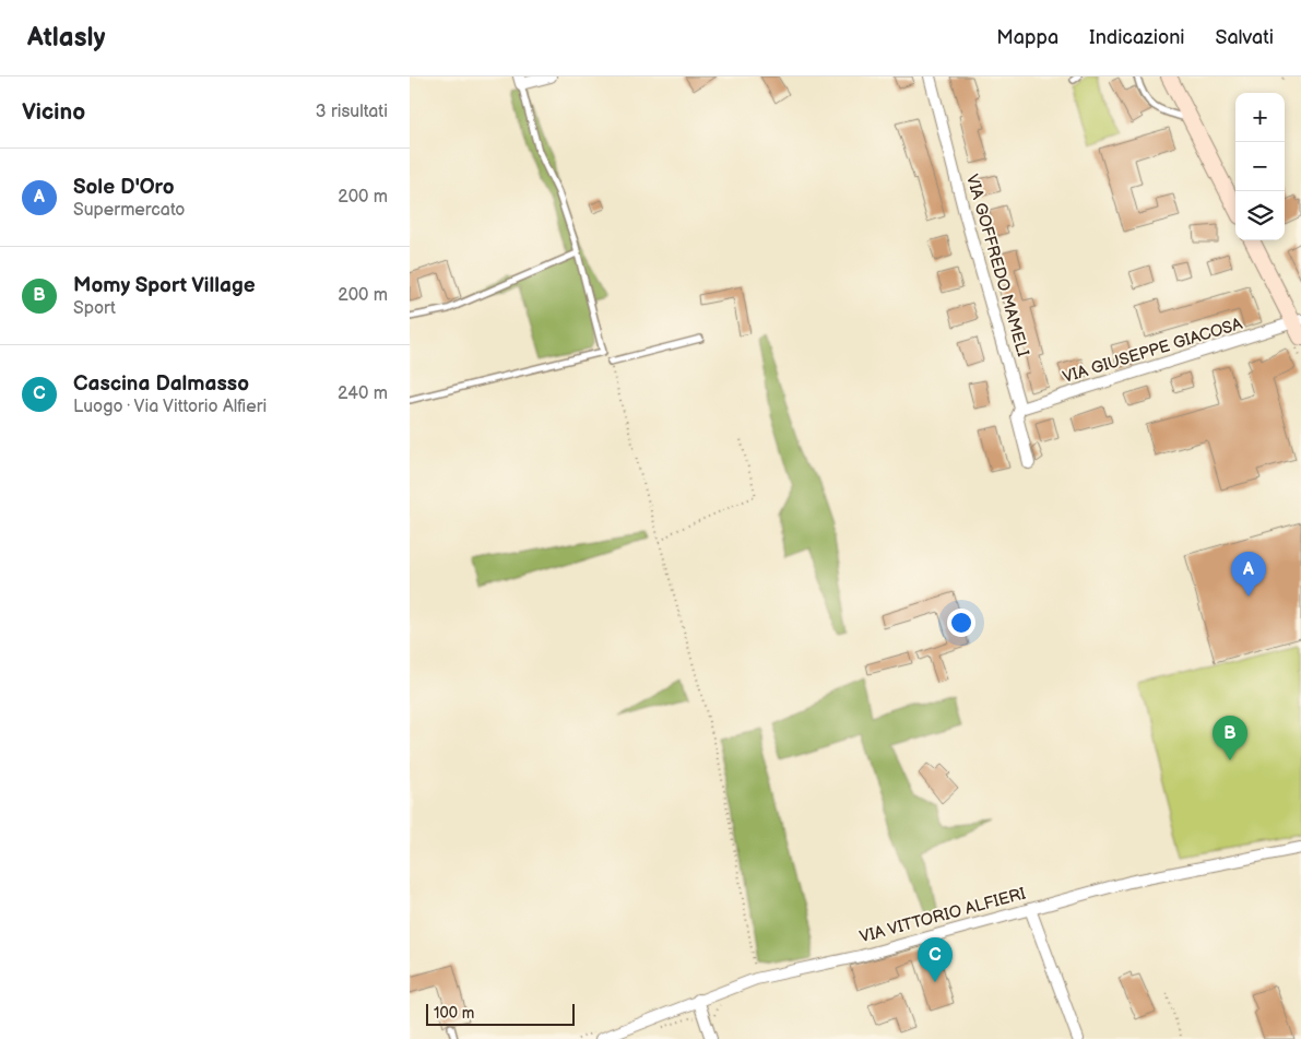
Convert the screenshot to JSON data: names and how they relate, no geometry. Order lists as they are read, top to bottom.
{
  "streets": {
    "street": ["VIA GOFFREDO MAMELI", "VIA GIUSEPPE GIACOSA", "VIA VITTORIO ALFIERI"]
  },
  "crossings": [
    ["VIA GOFFREDO MAMELI", "VIA GIUSEPPE GIACOSA"]
  ],
  "scale_bar": "100 m",
  "page": {
    "header": "Atlasly",
    "nav": ["Mappa", "Indicazioni", "Salvati"],
    "heading": ["Vicino", "3 risultati"],
    "map_buttons": ["+", "−"],
    "list": [
      {
        "mark": "A",
        "name": "Sole D'Oro",
        "note": "Supermercato",
        "value": "200 m"
      },
      {
        "mark": "B",
        "name": "Momy Sport Village",
        "note": "Sport",
        "value": "200 m"
      },
      {
        "mark": "C",
        "name": "Cascina Dalmasso",
        "note": "Luogo · Via Vittorio Alfieri",
        "value": "240 m"
      }
    ],
    "pins": ["A", "B", "C"],
    "scale": "100 m"
  }
}
